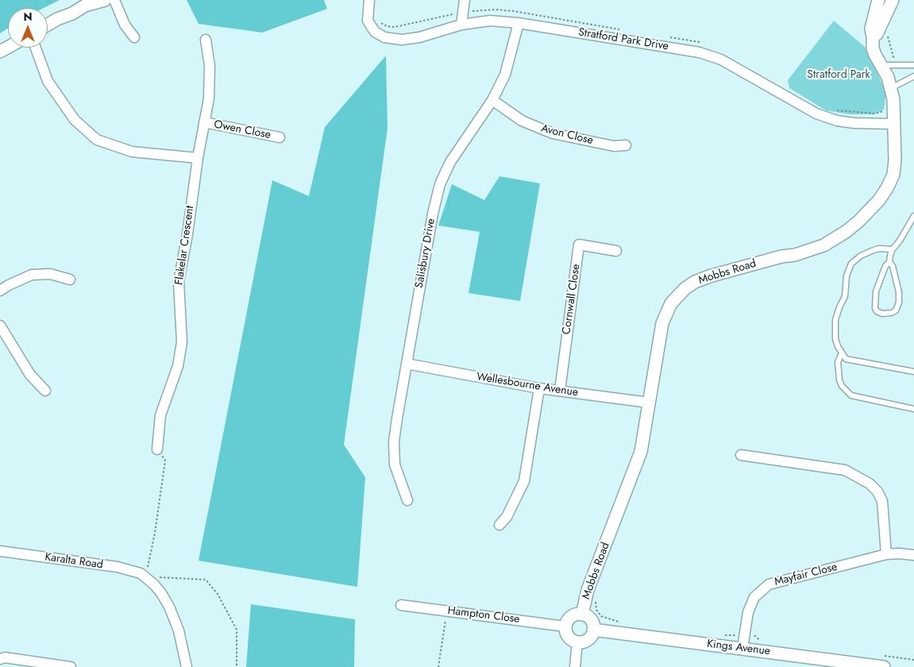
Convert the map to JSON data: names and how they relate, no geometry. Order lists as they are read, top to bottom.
{
  "streets": {
    "street": [
      "Stratford Park Drive",
      "Owen Close",
      "Avon Close",
      "Flakelar Crescent",
      "Salisbury Drive",
      "Mobbs Road",
      "Cornwall Close",
      "Wellesbourne Avenue",
      "Karalta Road",
      "Mayfair Close",
      "Hampton Close",
      "Kings Avenue"
    ]
  },
  "crossings": [
    ["Stratford Park Drive", "Salisbury Drive"],
    ["Stratford Park Drive", "Mobbs Road"],
    ["Owen Close", "Flakelar Crescent"],
    ["Avon Close", "Salisbury Drive"],
    ["Salisbury Drive", "Wellesbourne Avenue"],
    ["Mobbs Road", "Wellesbourne Avenue"],
    ["Mobbs Road", "Hampton Close"],
    ["Mobbs Road", "Kings Avenue"],
    ["Cornwall Close", "Wellesbourne Avenue"],
    ["Mayfair Close", "Kings Avenue"],
    ["Hampton Close", "Kings Avenue"]
  ],
  "parks": ["Stratford Park"],
  "north": "top"
}
